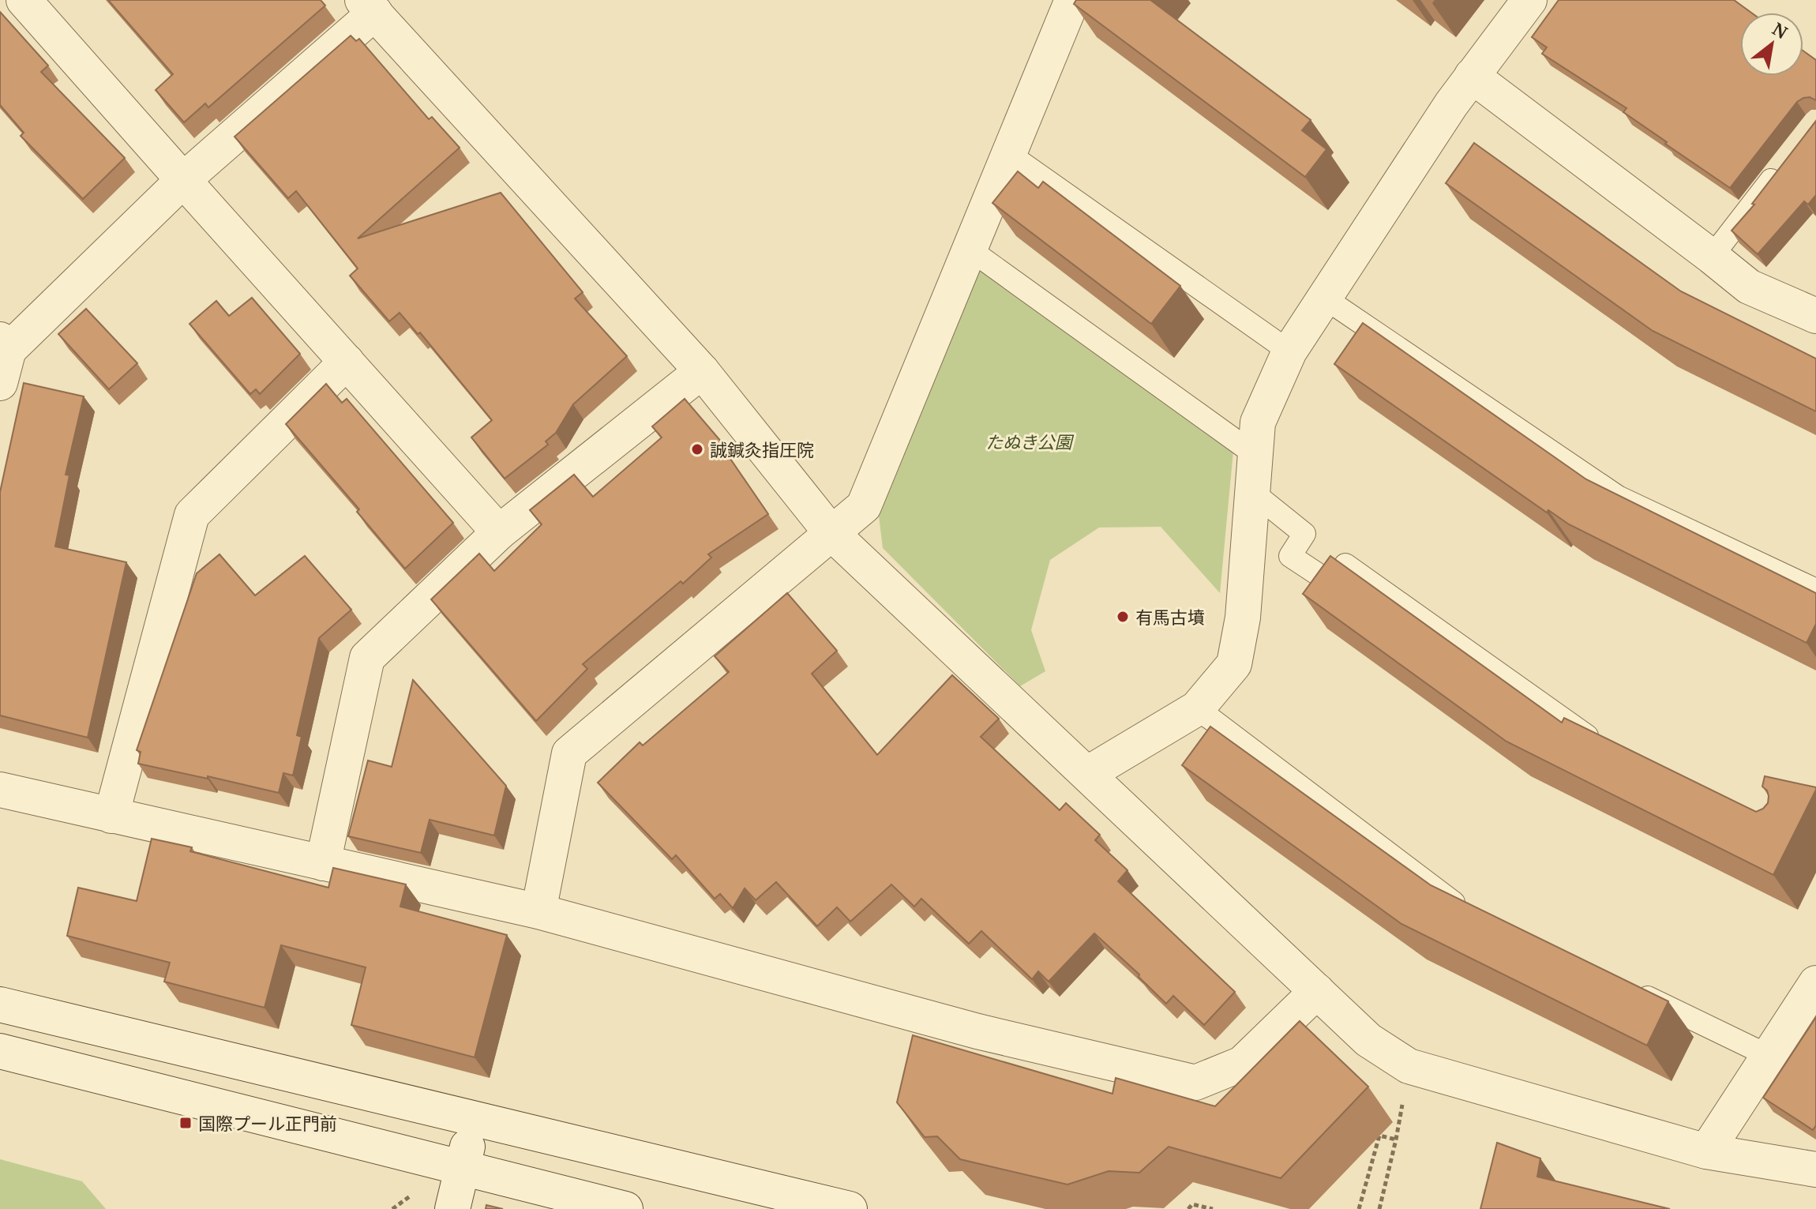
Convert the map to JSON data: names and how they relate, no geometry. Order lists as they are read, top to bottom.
{
  "parks": ["たぬき公園"],
  "places": {
    "other": ["誠鍼灸指圧院", "有馬古墳"],
    "transit": ["国際プール正門前"]
  },
  "north": "top right"
}
